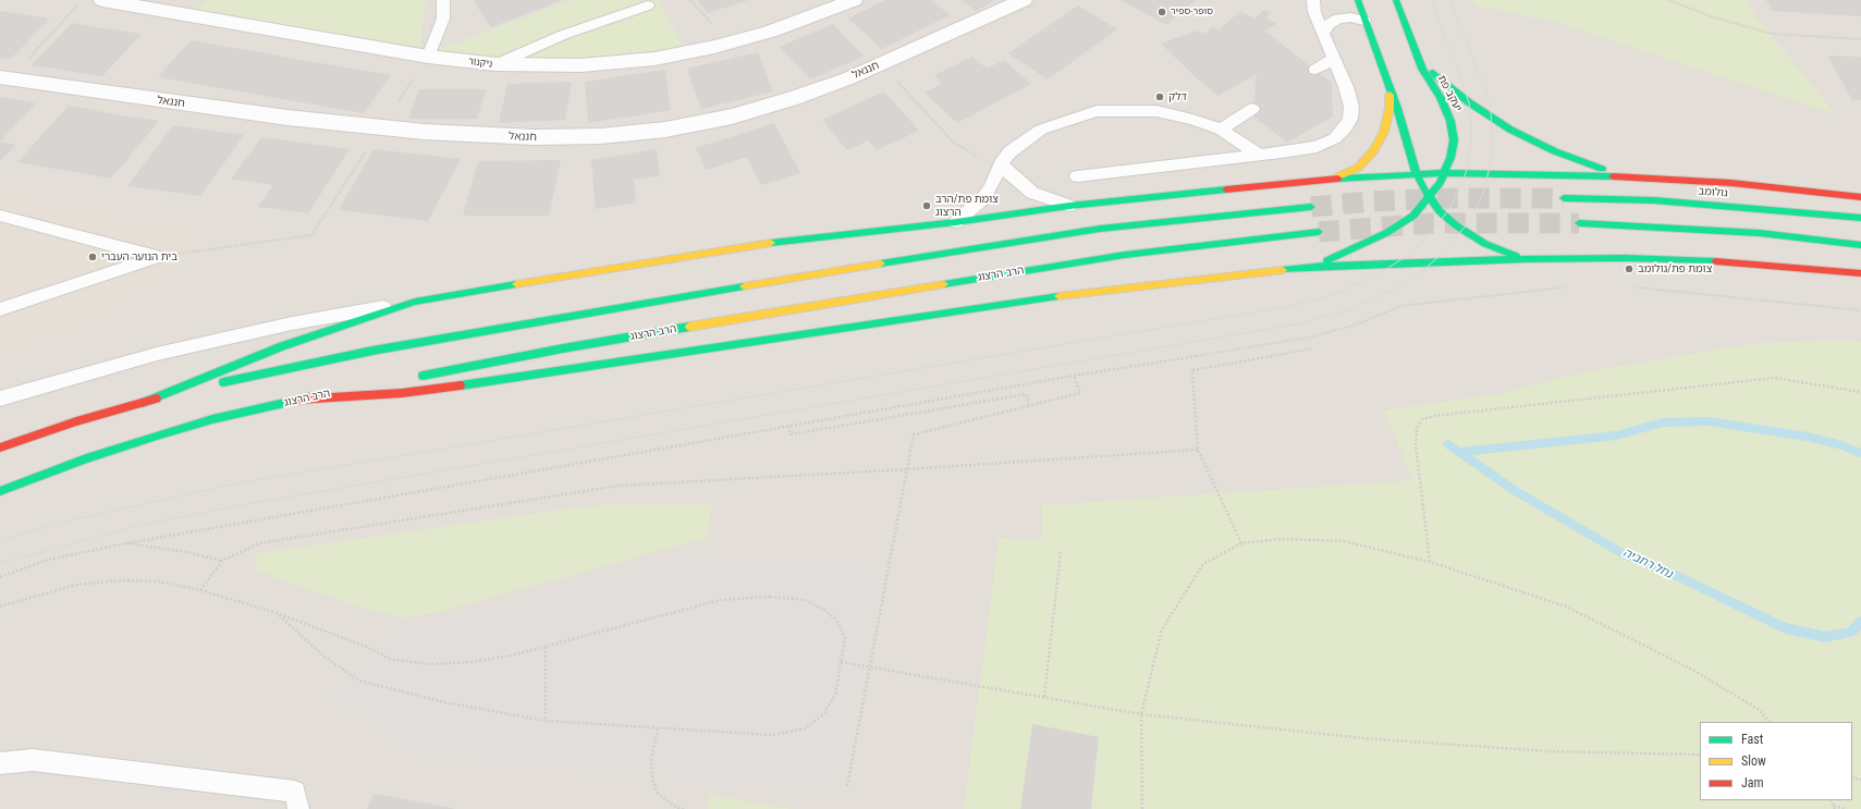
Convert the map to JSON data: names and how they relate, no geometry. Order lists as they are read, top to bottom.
{
  "streets": {
    "main road": ["יעקב פת", "גולומב", "הרב הרצוג"],
    "street": ["ניקנור", "חננאל"]
  },
  "water": ["נחל רחביה"],
  "places": [
    "סופר-ספיר",
    "דלק",
    "צומת פת/הרב הרצוג",
    "בית הנוער העברי",
    "צומת פת/גולומב"
  ],
  "legend": ["Fast", "Slow", "Jam"]
}
